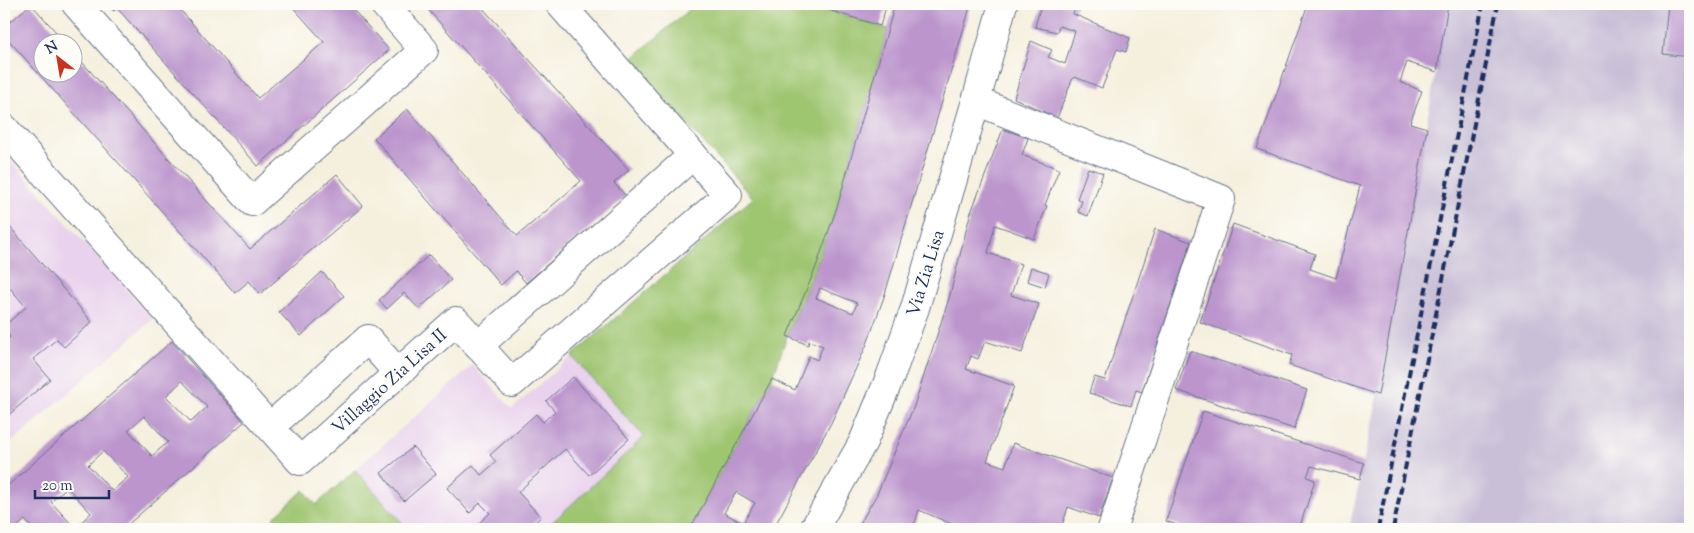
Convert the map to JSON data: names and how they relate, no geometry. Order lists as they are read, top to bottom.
{
  "streets": {
    "street": ["Via Zia Lisa", "Villaggio Zia Lisa II"]
  },
  "scale_bar": "20 m",
  "north": "top left"
}
